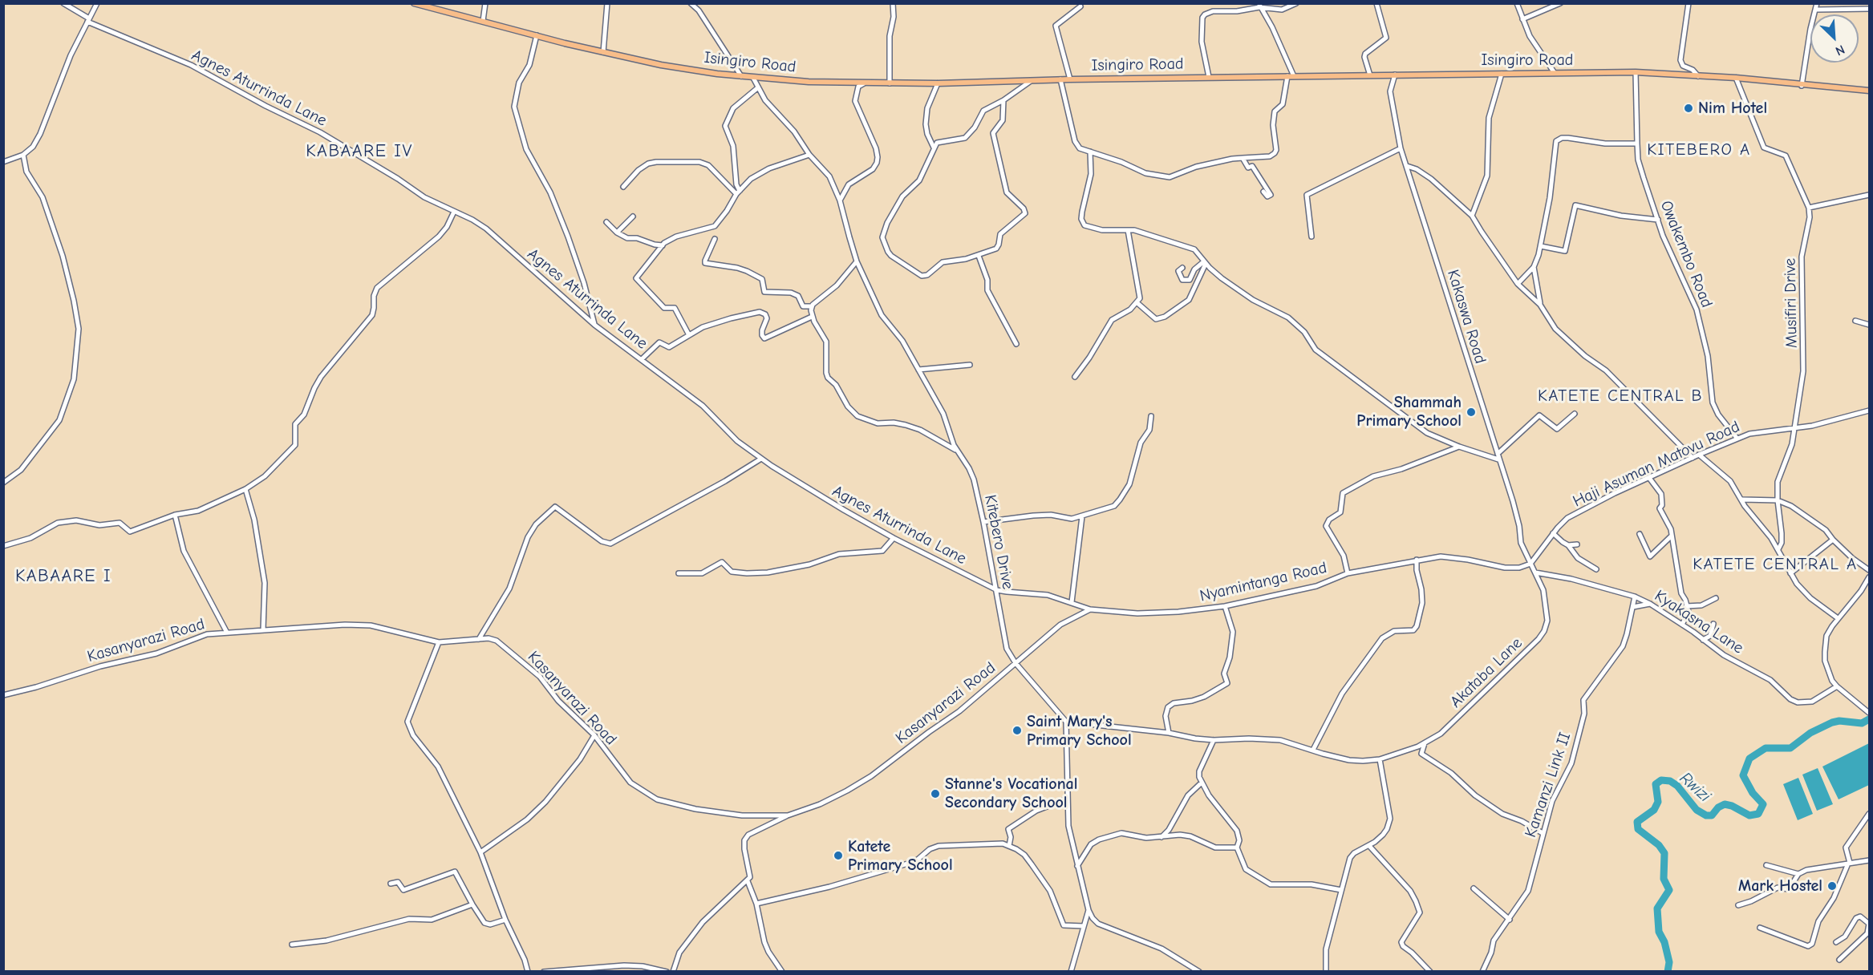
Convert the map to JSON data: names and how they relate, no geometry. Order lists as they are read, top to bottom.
{
  "streets": {
    "main road": ["Isingiro Road"],
    "street": [
      "Agnes Aturrinda Lane",
      "Owakembo Road",
      "Musifiri Drive",
      "Kakaswa Road",
      "Haji Asuman Matovu Road",
      "Kitebero Drive",
      "Nyamintanga Road",
      "Kyakasna Lane",
      "Kasanyarazi Road",
      "Akataba Lane",
      "Kamanzi Link II"
    ]
  },
  "crossings": [
    ["Isingiro Road", "Owakembo Road"],
    ["Isingiro Road", "Musifiri Drive"],
    ["Isingiro Road", "Kakaswa Road"],
    ["Isingiro Road", "Kitebero Drive"],
    ["Agnes Aturrinda Lane", "Kitebero Drive"],
    ["Agnes Aturrinda Lane", "Nyamintanga Road"],
    ["Owakembo Road", "Haji Asuman Matovu Road"],
    ["Musifiri Drive", "Haji Asuman Matovu Road"],
    ["Kakaswa Road", "Haji Asuman Matovu Road"],
    ["Kakaswa Road", "Nyamintanga Road"],
    ["Kakaswa Road", "Akataba Lane"],
    ["Haji Asuman Matovu Road", "Nyamintanga Road"],
    ["Haji Asuman Matovu Road", "Akataba Lane"],
    ["Kitebero Drive", "Kasanyarazi Road"],
    ["Kitebero Drive", "Akataba Lane"],
    ["Nyamintanga Road", "Akataba Lane"],
    ["Kyakasna Lane", "Akataba Lane"],
    ["Kyakasna Lane", "Kamanzi Link II"]
  ],
  "districts": [
    "KITEBERO A",
    "KABAARE IV",
    "KATETE CENTRAL B",
    "KATETE CENTRAL A",
    "KABAARE I"
  ],
  "water": ["Rwizi"],
  "places": [
    "Nim Hotel",
    "Shammah Primary School",
    "Saint Mary's Primary School",
    "Stanne's Vocational Secondary School",
    "Katete Primary School",
    "Mark Hostel"
  ],
  "north": "bottom right"
}
